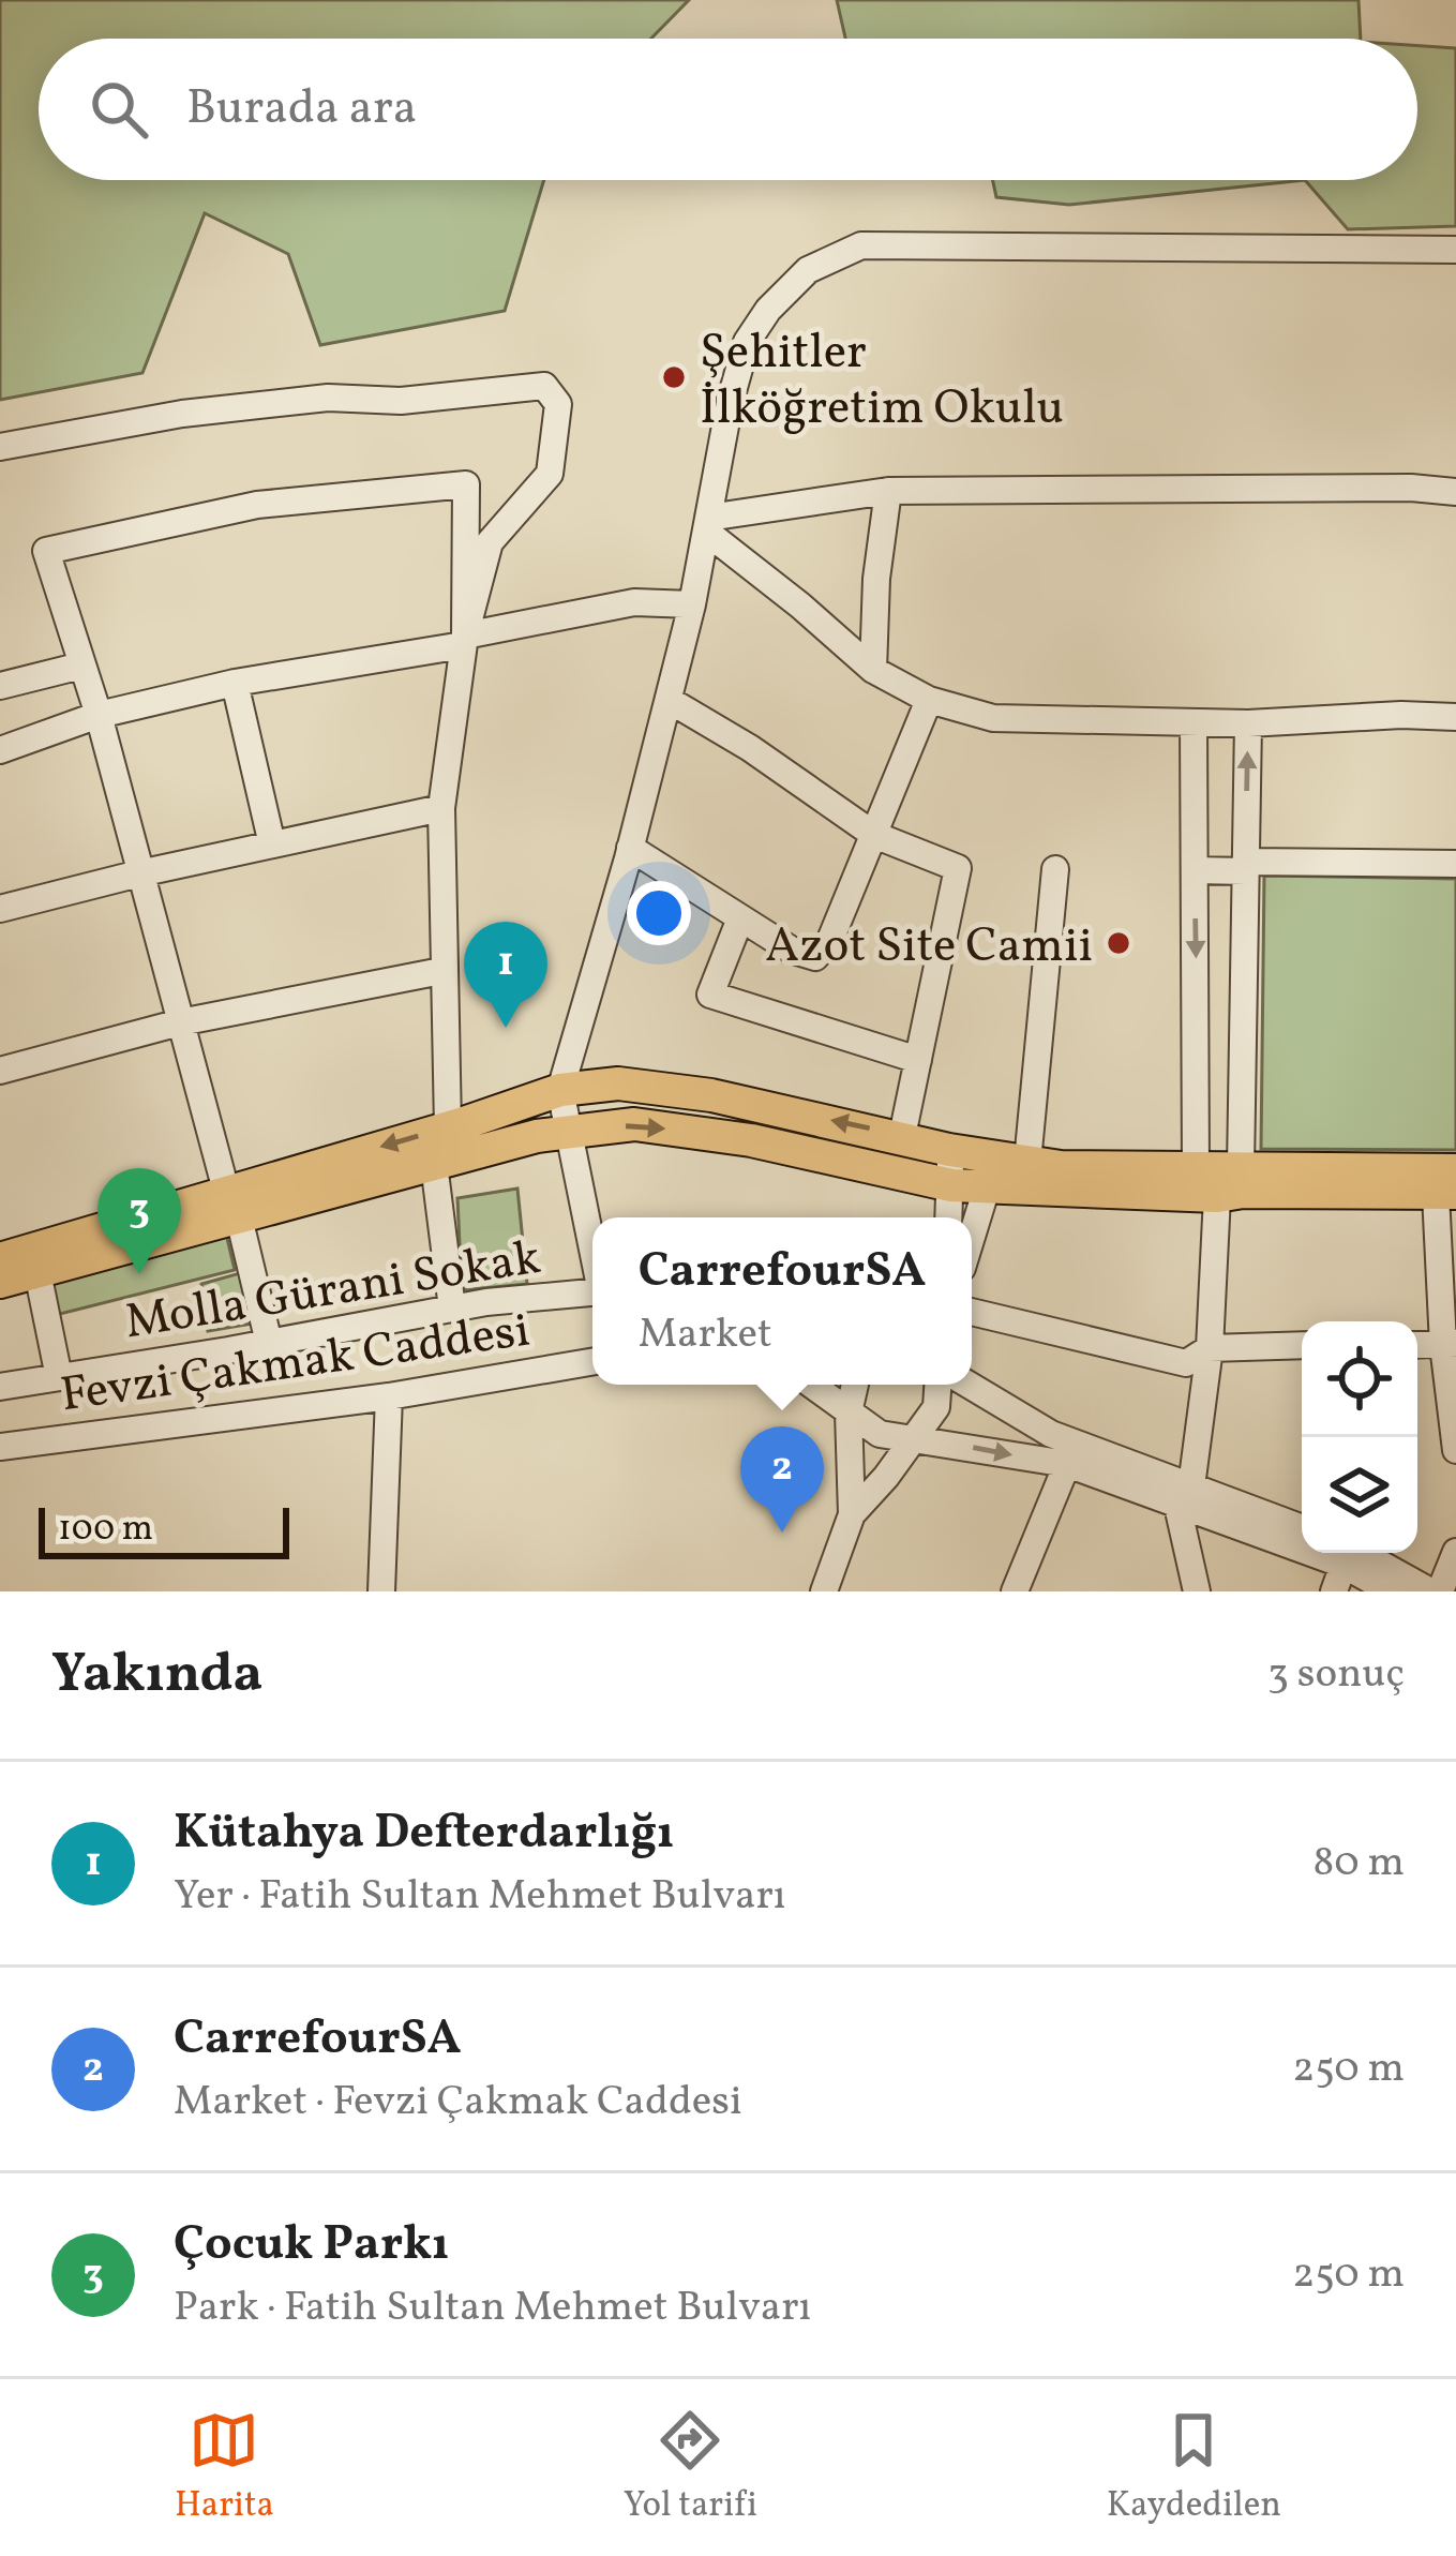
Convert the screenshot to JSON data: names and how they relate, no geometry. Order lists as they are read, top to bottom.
{
  "streets": {
    "street": ["Molla Gürani Sokak", "Fevzi Çakmak Caddesi"]
  },
  "places": ["Şehitler İlköğretim Okulu", "Azot Site Camii"],
  "scale_bar": "100 m",
  "page": {
    "search": "Burada ara",
    "pins": ["1", "3", "2"],
    "popup": ["CarrefourSA", "Market"],
    "scale": "100 m",
    "heading": ["Yakında", "3 sonuç"],
    "list": [
      {
        "mark": "1",
        "name": "Kütahya Defterdarlığı",
        "note": "Yer · Fatih Sultan Mehmet Bulvarı",
        "value": "80 m"
      },
      {
        "mark": "2",
        "name": "CarrefourSA",
        "note": "Market · Fevzi Çakmak Caddesi",
        "value": "250 m"
      },
      {
        "mark": "3",
        "name": "Çocuk Parkı",
        "note": "Park · Fatih Sultan Mehmet Bulvarı",
        "value": "250 m"
      }
    ],
    "nav": ["Harita", "Yol tarifi", "Kaydedilen"]
  }
}
